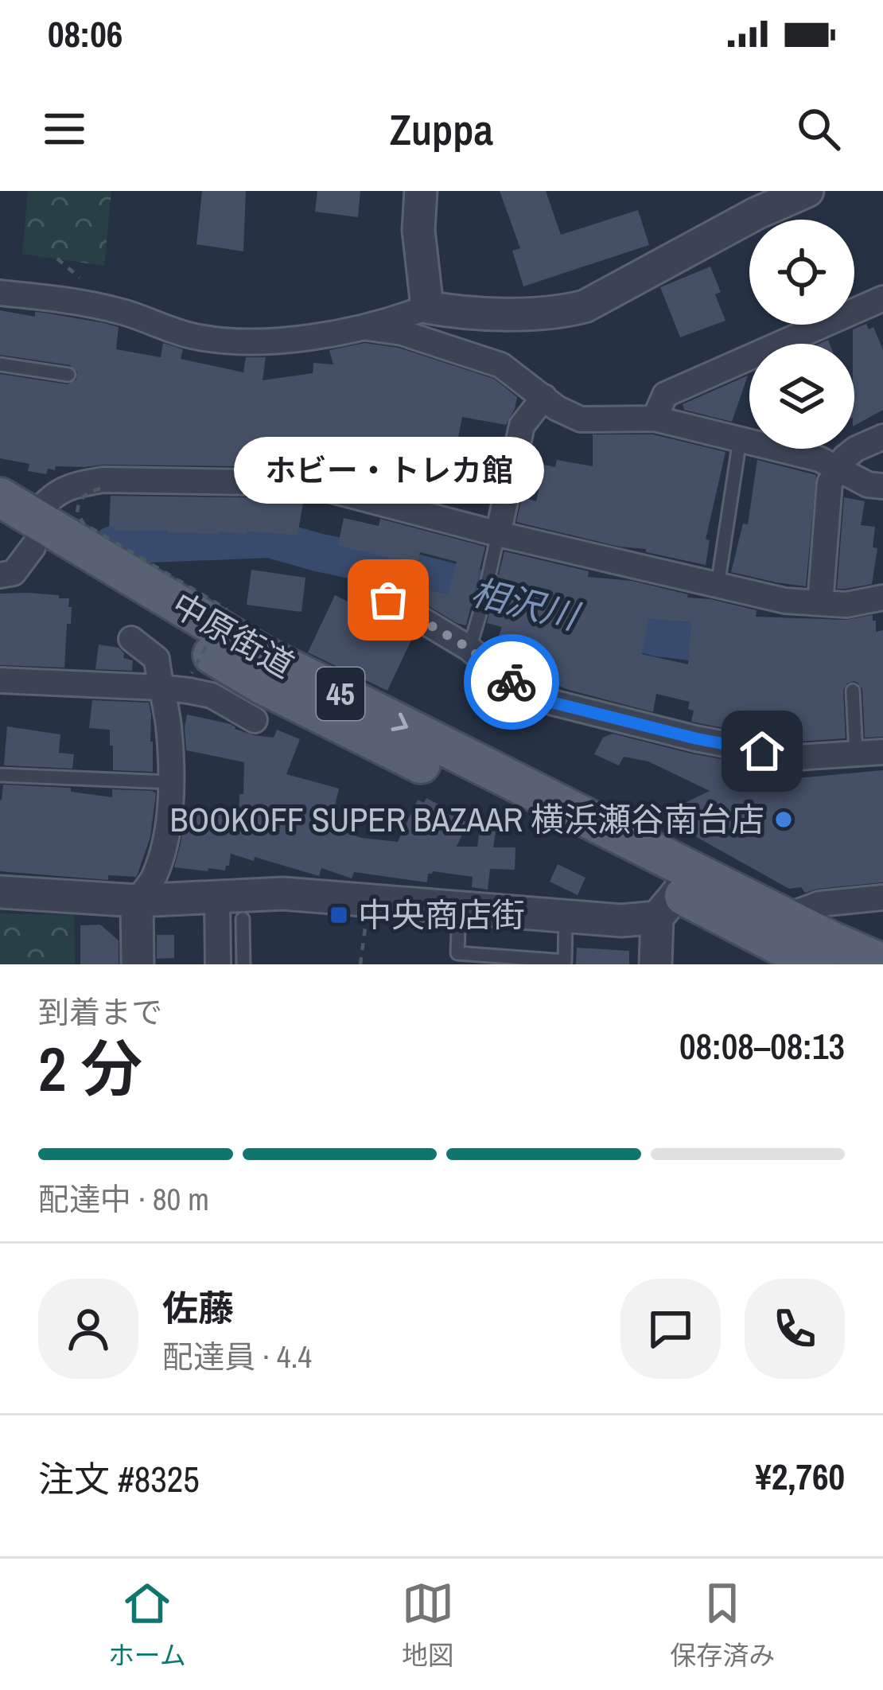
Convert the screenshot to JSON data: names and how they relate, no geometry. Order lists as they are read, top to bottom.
{
  "streets": {
    "main road": ["中原街道", "45"]
  },
  "water": ["相沢川"],
  "places": {
    "other": ["ホビー・トレカ館", "BOOKOFF SUPER BAZAAR 横浜瀬谷南台店"],
    "transit": ["中央商店街"]
  },
  "page": {
    "status": "08:06",
    "header": "Zuppa",
    "bubble": "ホビー・トレカ館",
    "heading": ["2 分", "到着まで", "08:08–08:13"],
    "panel": [
      "佐藤",
      "配達員 · 4.4",
      "注文 #8325",
      "¥2,760"
    ],
    "bar": "配達中 · 80 m",
    "tabs": ["ホーム", "地図", "保存済み"]
  }
}
